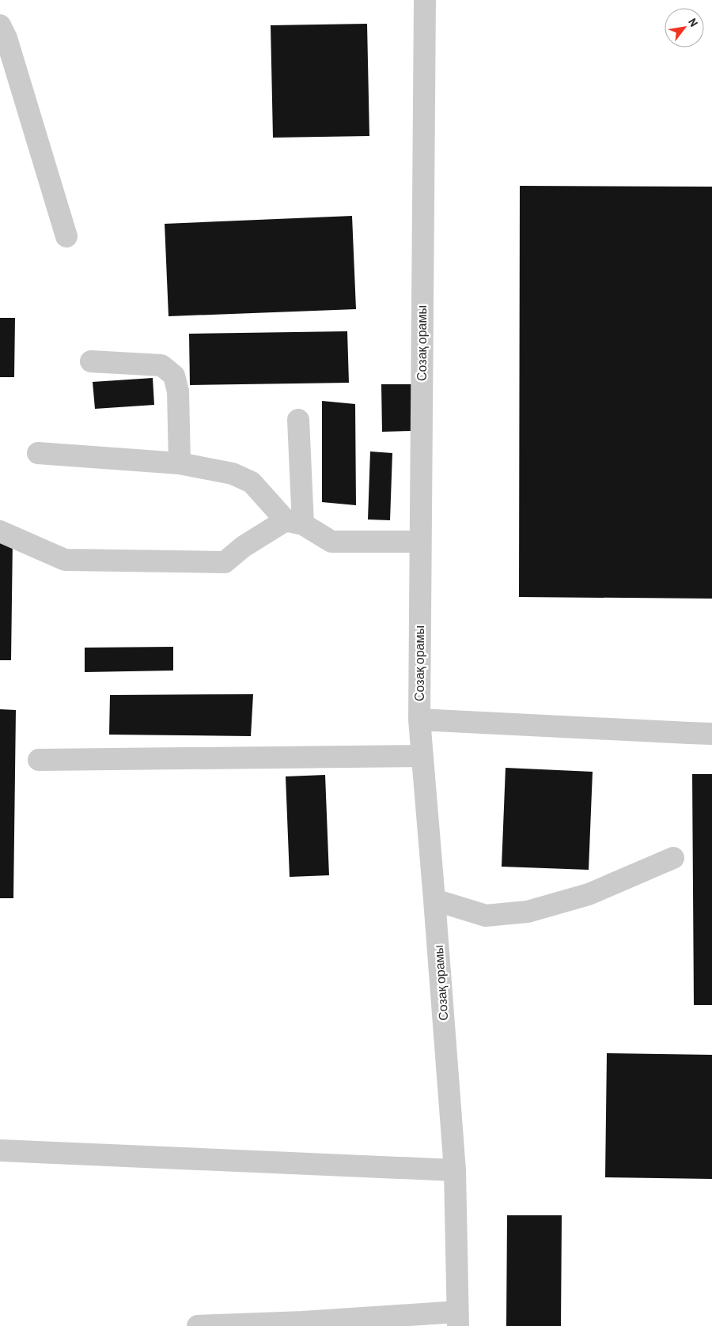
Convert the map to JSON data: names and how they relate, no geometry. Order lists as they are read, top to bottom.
{
  "streets": {
    "lane": ["Созақ орамы"]
  },
  "north": "top right"
}
